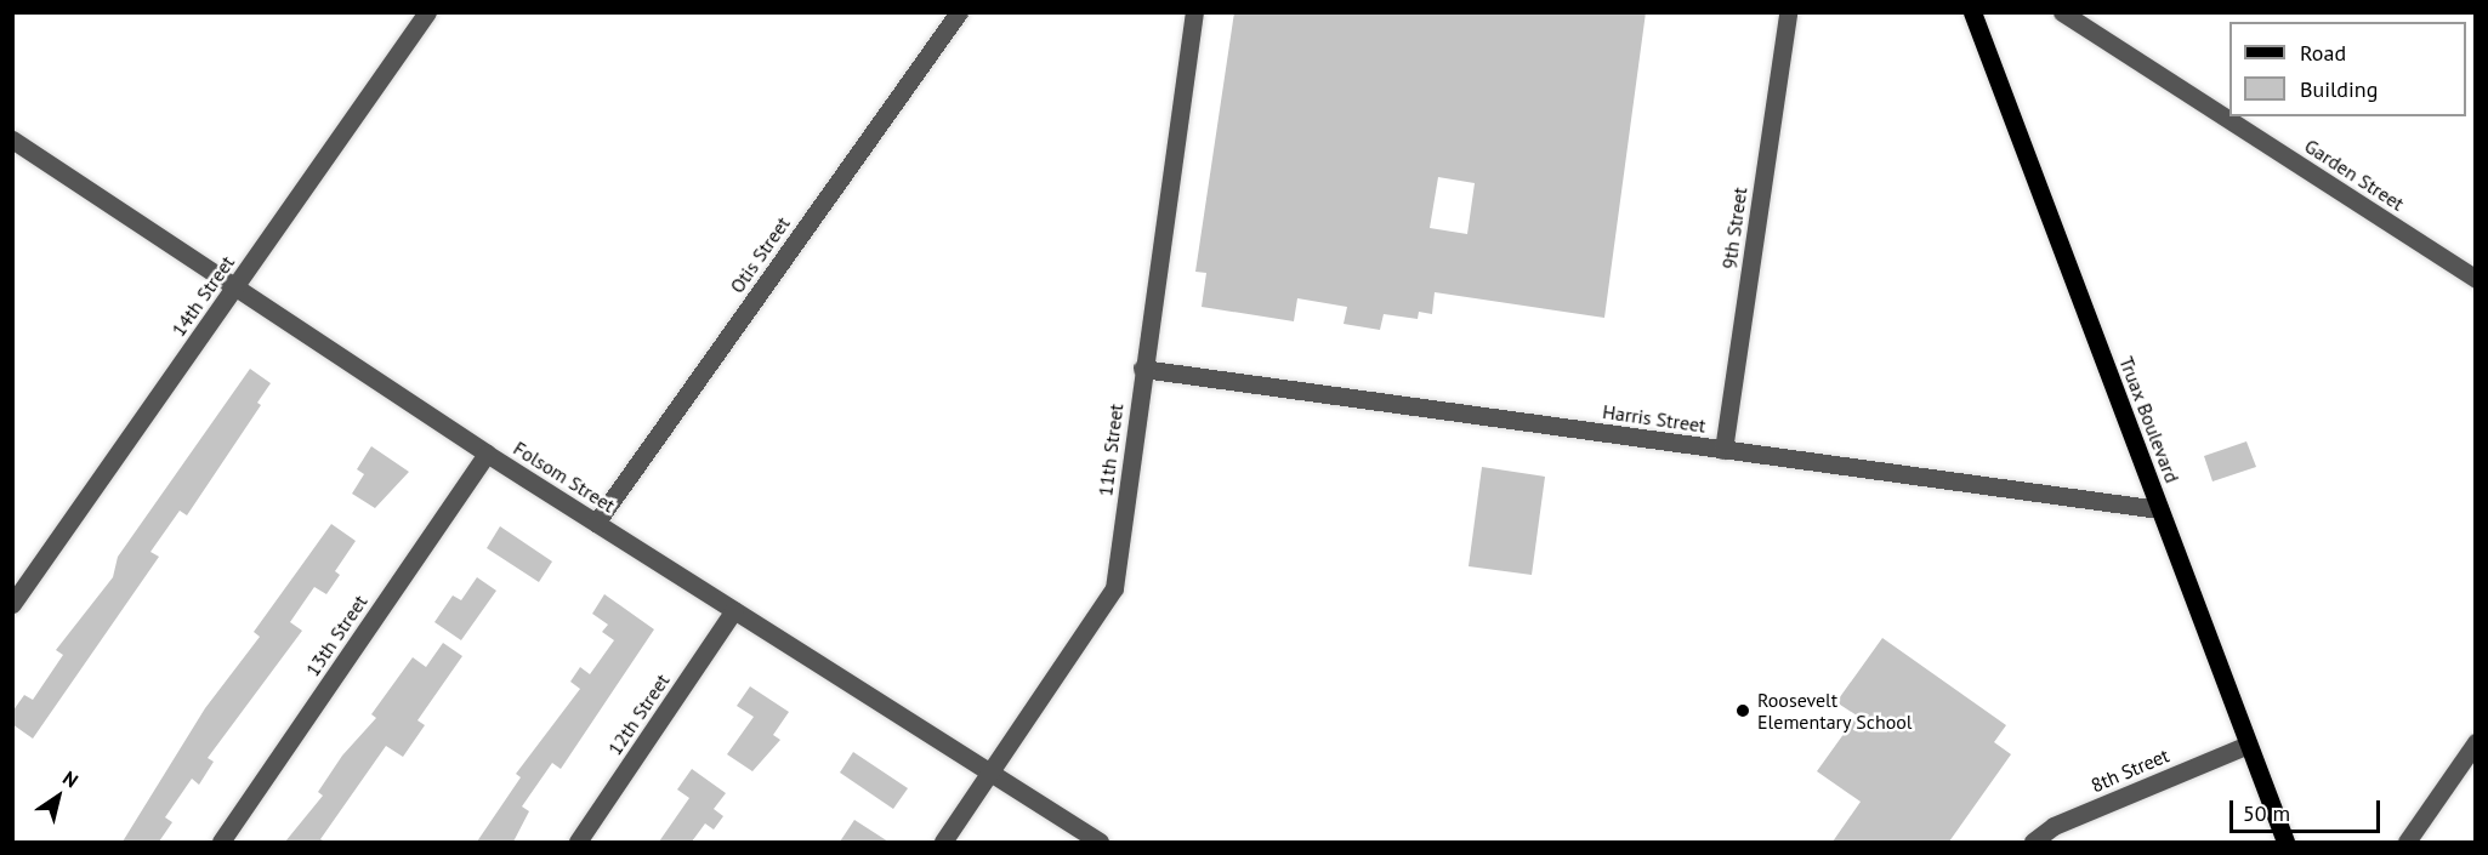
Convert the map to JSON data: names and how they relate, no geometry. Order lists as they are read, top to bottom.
{
  "streets": {
    "main road": ["Truax Boulevard"],
    "street": [
      "Garden Street",
      "9th Street",
      "Otis Street",
      "14th Street",
      "Harris Street",
      "11th Street",
      "Folsom Street",
      "13th Street",
      "12th Street",
      "8th Street"
    ]
  },
  "crossings": [
    ["9th Street", "Harris Street"],
    ["Otis Street", "Folsom Street"],
    ["14th Street", "Folsom Street"],
    ["Harris Street", "Truax Boulevard"],
    ["Harris Street", "11th Street"],
    ["Truax Boulevard", "8th Street"],
    ["11th Street", "Folsom Street"],
    ["Folsom Street", "13th Street"],
    ["Folsom Street", "12th Street"]
  ],
  "places": ["Roosevelt Elementary School"],
  "legend": ["Road", "Building"],
  "scale_bar": "50 m",
  "north": "top right"
}
